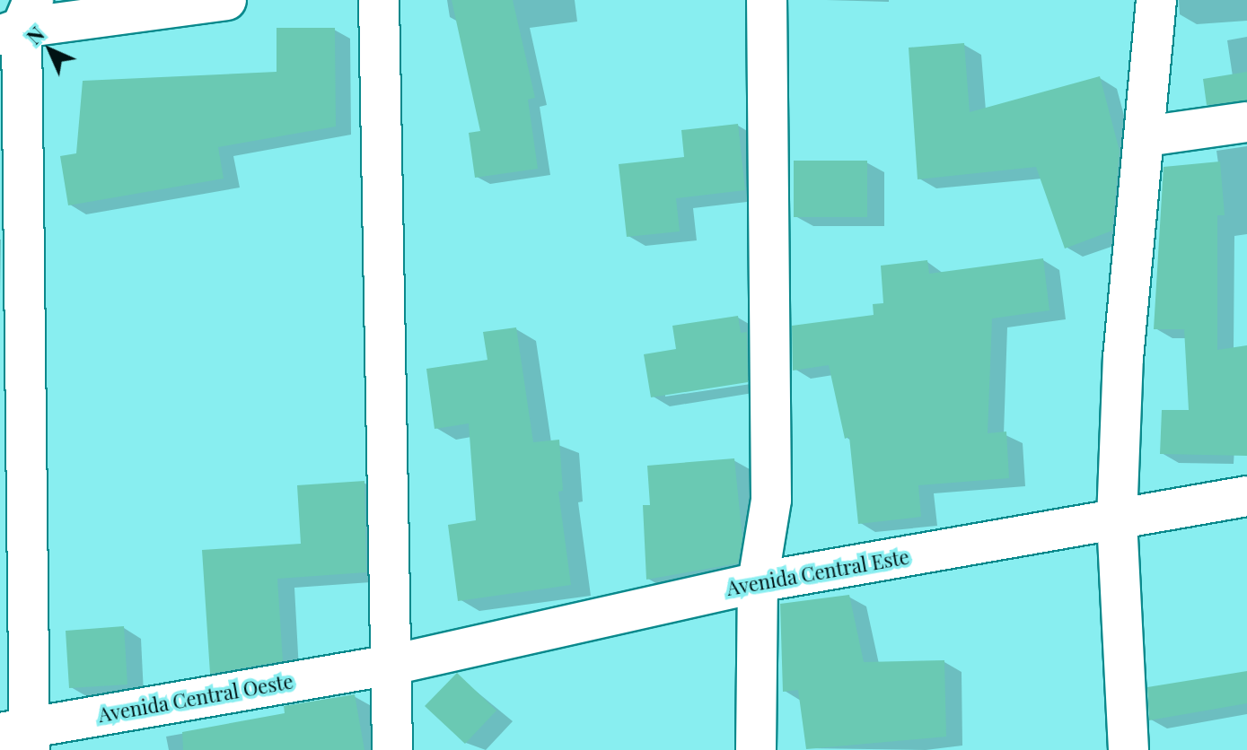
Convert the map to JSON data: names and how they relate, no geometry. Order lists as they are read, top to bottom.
{
  "streets": {
    "street": ["Avenida Central Este", "Avenida Central Oeste"]
  },
  "crossings": [
    ["Avenida Central Este", "Avenida Central Oeste"]
  ],
  "north": "top left"
}
